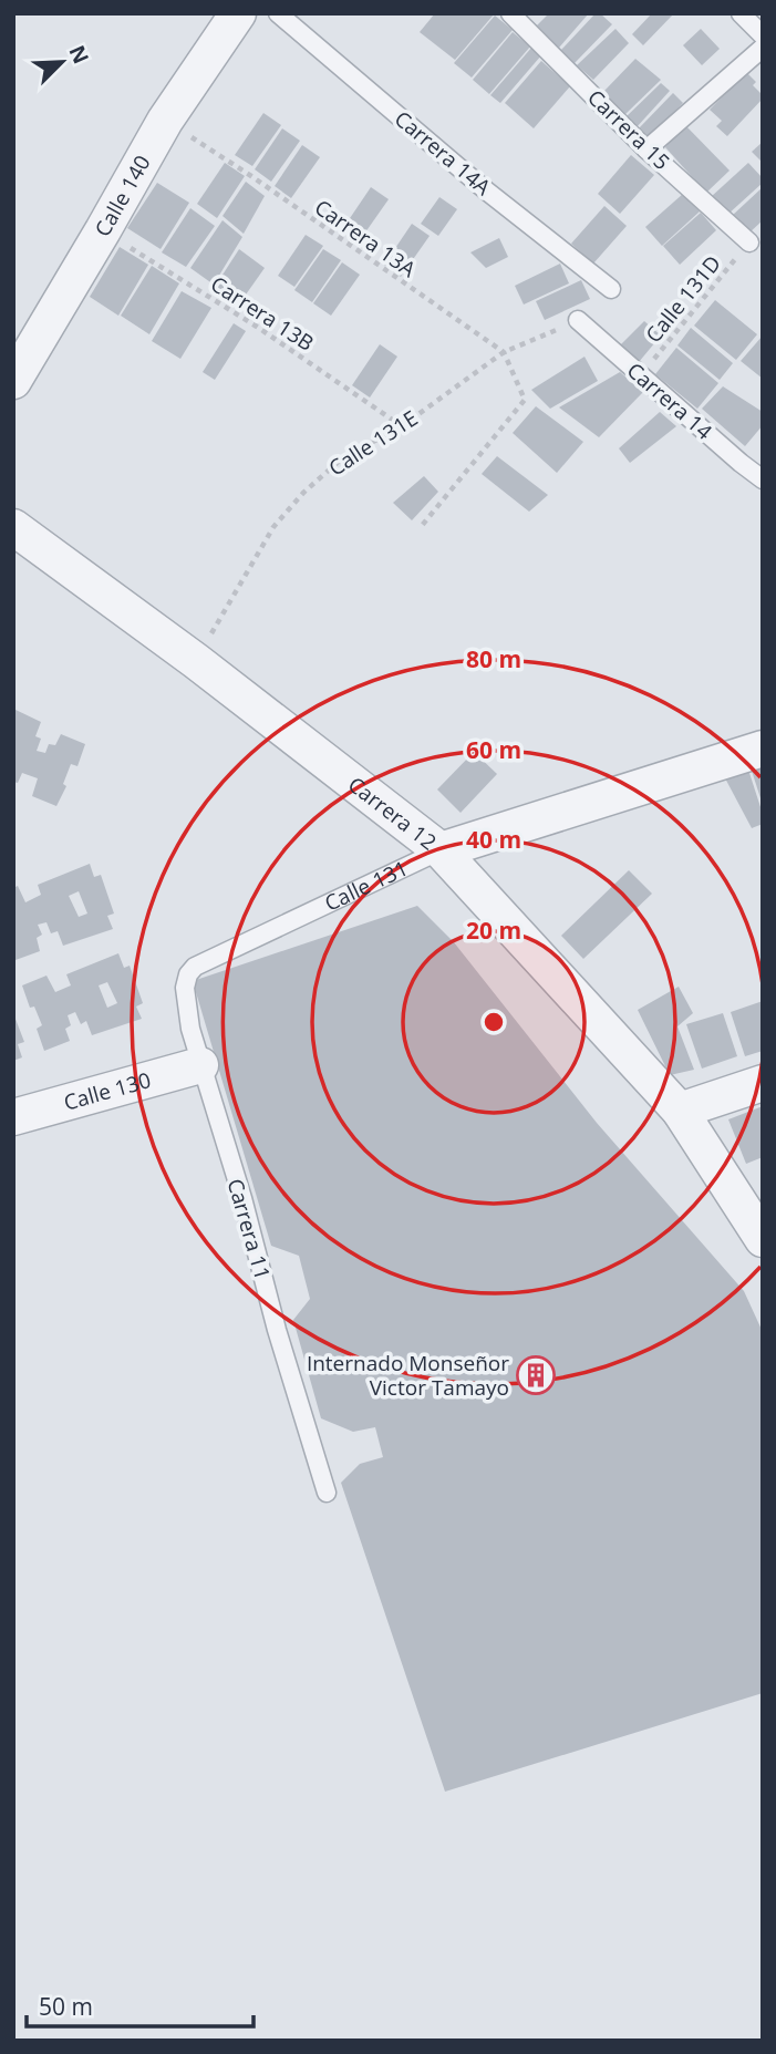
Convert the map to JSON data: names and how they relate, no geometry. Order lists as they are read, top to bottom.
{
  "streets": {
    "street": [
      "Calle 140",
      "Carrera 12",
      "Calle 131",
      "Calle 130"
    ],
    "lane": [
      "Carrera 15",
      "Carrera 14A",
      "Carrera 14",
      "Carrera 11"
    ],
    "path": [
      "Carrera 13A",
      "Calle 131D",
      "Carrera 13B",
      "Calle 131E"
    ]
  },
  "crossings": [
    ["Carrera 15", "Calle 131D"],
    ["Calle 140", "Carrera 13A"],
    ["Calle 140", "Carrera 13B"],
    ["Carrera 13A", "Calle 131E"],
    ["Calle 131D", "Carrera 14"],
    ["Carrera 13B", "Calle 131E"],
    ["Carrera 14", "Calle 131E"],
    ["Calle 131E", "Carrera 12"],
    ["Carrera 12", "Calle 131"],
    ["Calle 131", "Carrera 11"],
    ["Calle 130", "Carrera 11"]
  ],
  "places": {
    "building": ["Internado Monseñor Victor Tamayo"]
  },
  "scale_bar": "50 m",
  "north": "top right",
  "rings": [
    "80 m",
    "60 m",
    "40 m",
    "20 m"
  ]
}
